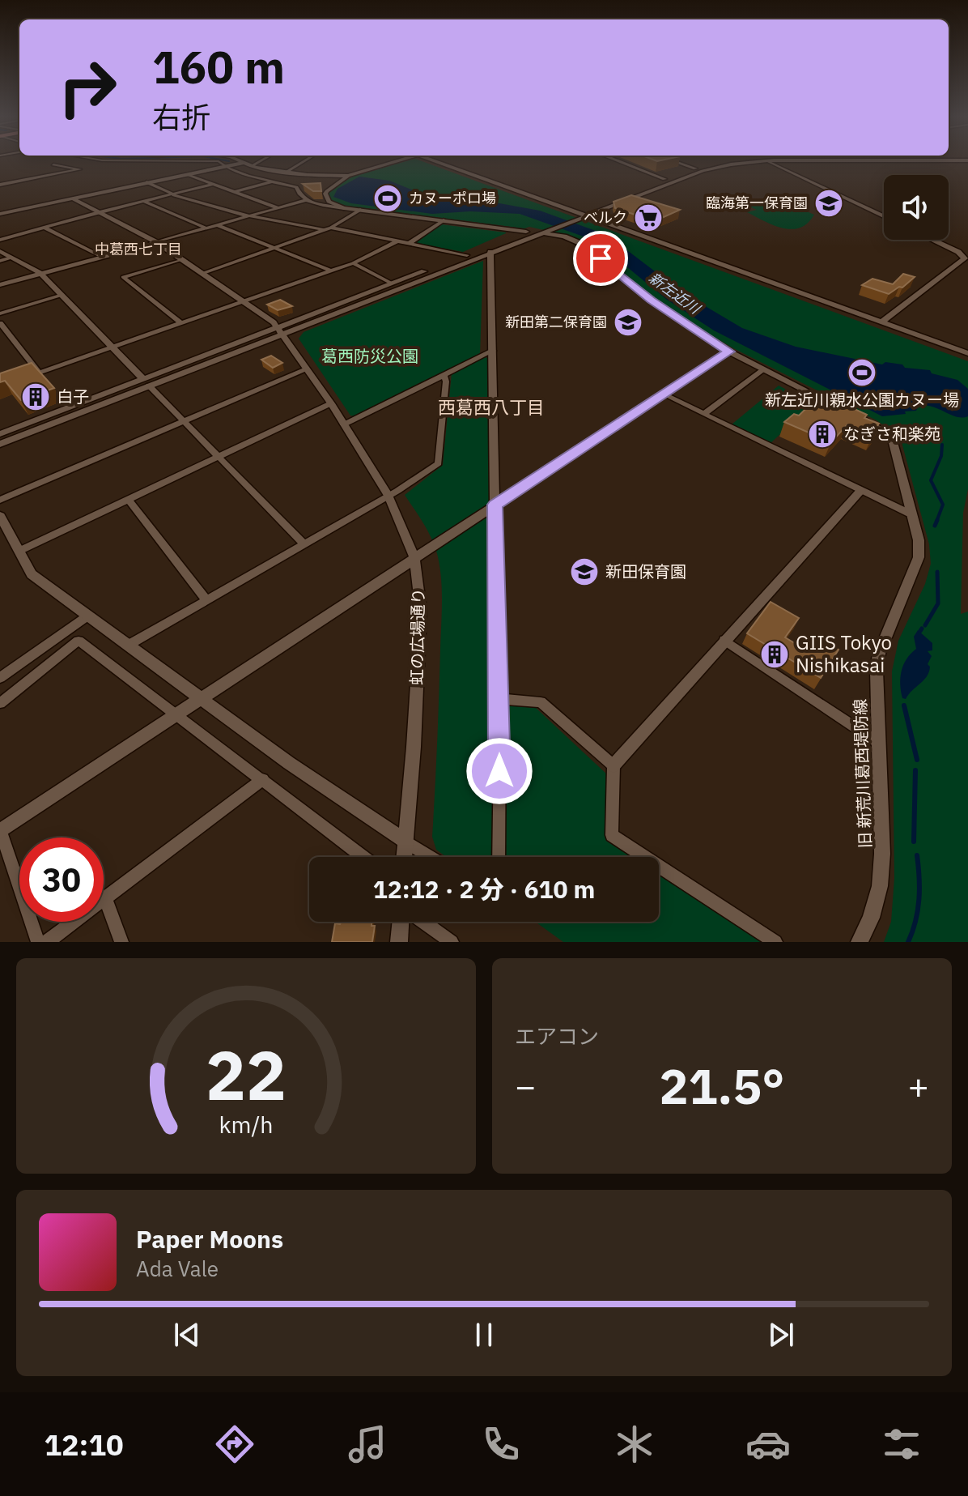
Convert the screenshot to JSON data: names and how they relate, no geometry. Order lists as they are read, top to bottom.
{
  "streets": {
    "street": ["虹の広場通り", "旧 新荒川葛西堤防線"]
  },
  "districts": ["中葛西七丁目", "西葛西八丁目"],
  "water": ["新左近川"],
  "parks": ["葛西防災公園"],
  "places": {
    "sports": ["カヌーポロ場", "新左近川親水公園カヌー場"],
    "school or university": ["臨海第一保育園", "新田第二保育園", "新田保育園"],
    "supermarket": ["ベルク"],
    "building": ["白子", "なぎさ和楽苑", "GIIS Tokyo Nishikasai"]
  },
  "page": {
    "turn": ["160 m", "右折"],
    "limit": "30",
    "trip": "12:12 · 2 分 · 610 m",
    "tile": "エアコン",
    "heat": ["−", "21.5°", "+"],
    "song": ["Paper Moons", "Ada Vale"],
    "tabs": "12:10",
    "gauge": ["22", "km/h"]
  }
}
